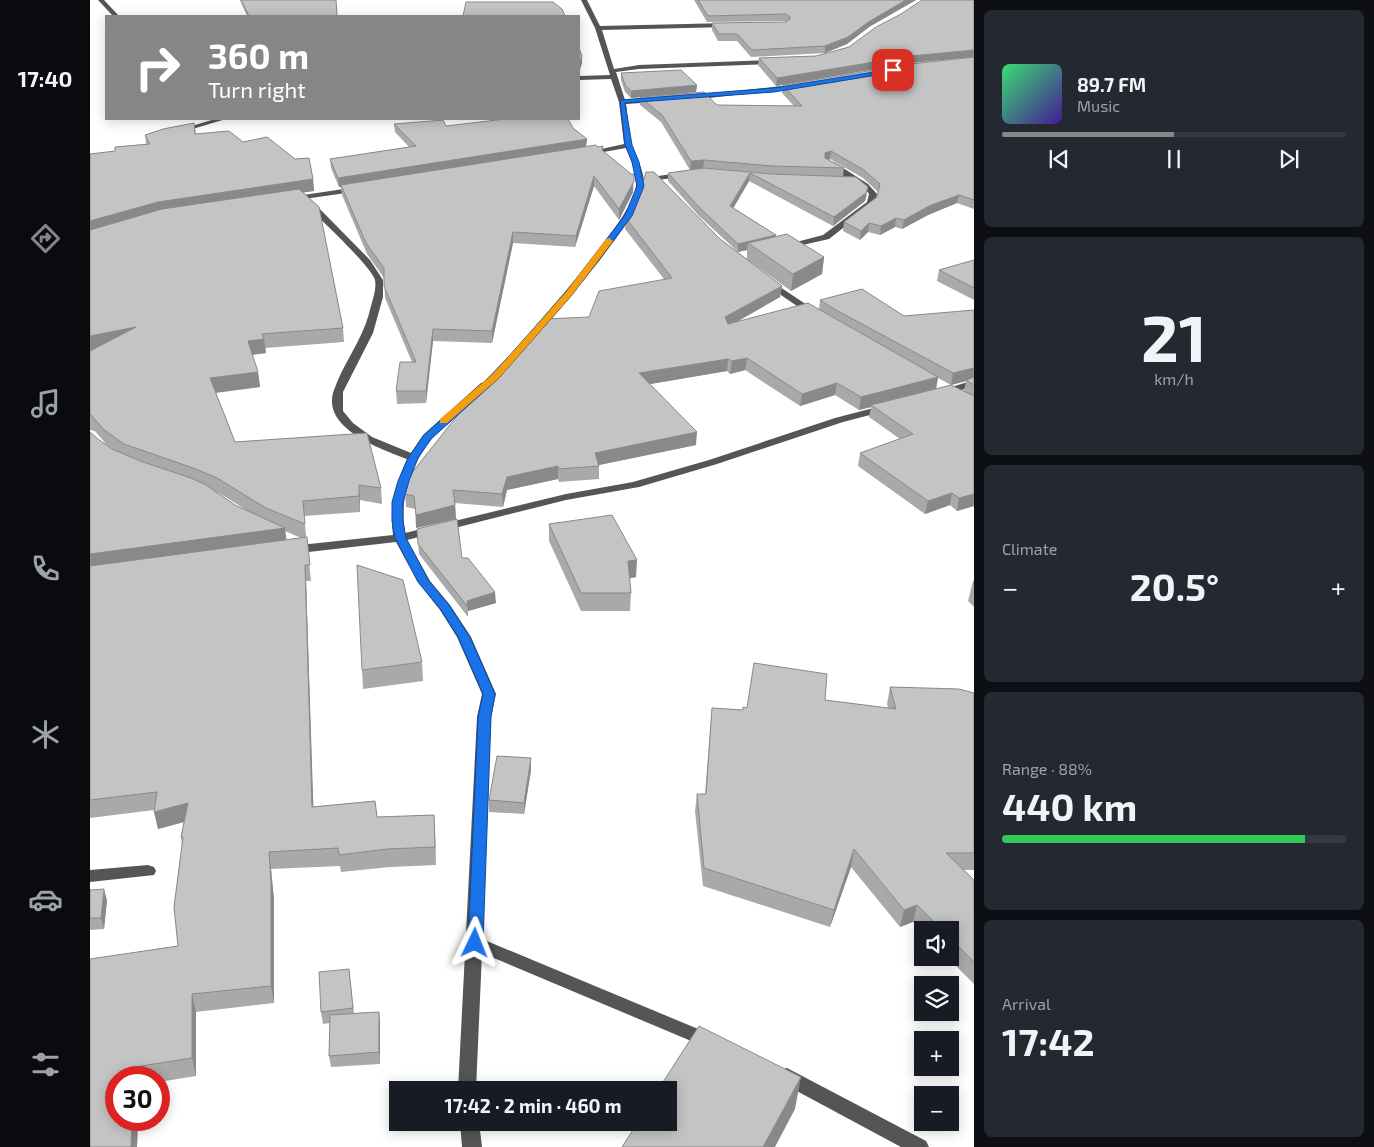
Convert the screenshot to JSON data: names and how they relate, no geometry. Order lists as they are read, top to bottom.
{
  "page": {
    "tabs": "17:40",
    "turn": ["360 m", "Turn right"],
    "song": ["89.7 FM", "Music"],
    "tile": [
      ["21", "km/h"],
      "Climate",
      ["Range · 88%", "440 km"],
      ["Arrival", "17:42"]
    ],
    "heat": ["−", "20.5°", "+"],
    "map_buttons": ["+", "−"],
    "limit": "30",
    "trip": "17:42 · 2 min · 460 m"
  }
}
